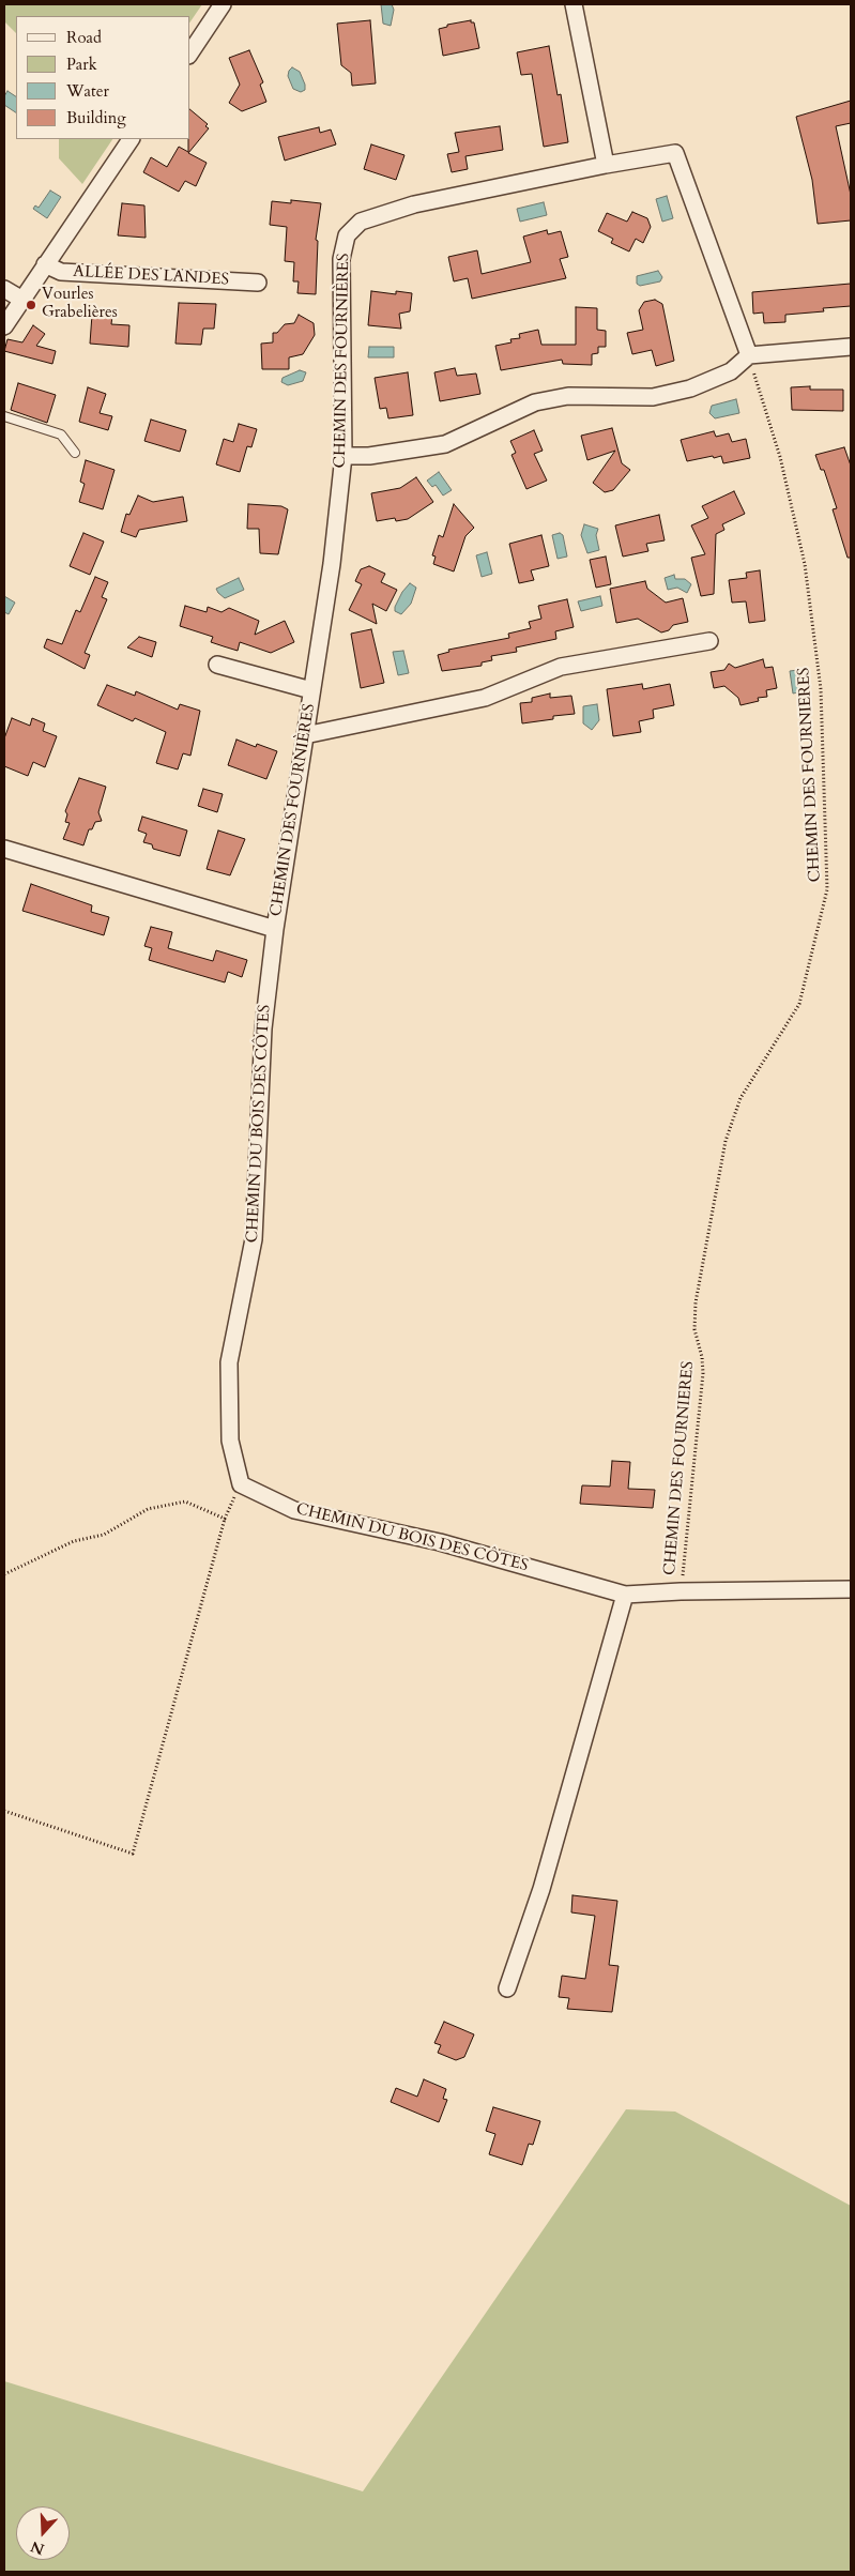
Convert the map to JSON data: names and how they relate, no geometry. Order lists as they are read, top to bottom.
{
  "streets": {
    "street": ["ALLÉE DES LANDES", "CHEMIN DES FOURNIÈRES", "CHEMIN DU BOIS DES CÔTES"],
    "path": ["CHEMIN DES FOURNIERES"]
  },
  "crossings": [
    ["CHEMIN DES FOURNIÈRES", "CHEMIN DES FOURNIERES"],
    ["CHEMIN DES FOURNIÈRES", "CHEMIN DU BOIS DES CÔTES"],
    ["CHEMIN DES FOURNIERES", "CHEMIN DU BOIS DES CÔTES"]
  ],
  "places": ["Vourles Grabelières"],
  "legend": [
    "Road",
    "Park",
    "Water",
    "Building"
  ],
  "north": "bottom"
}
